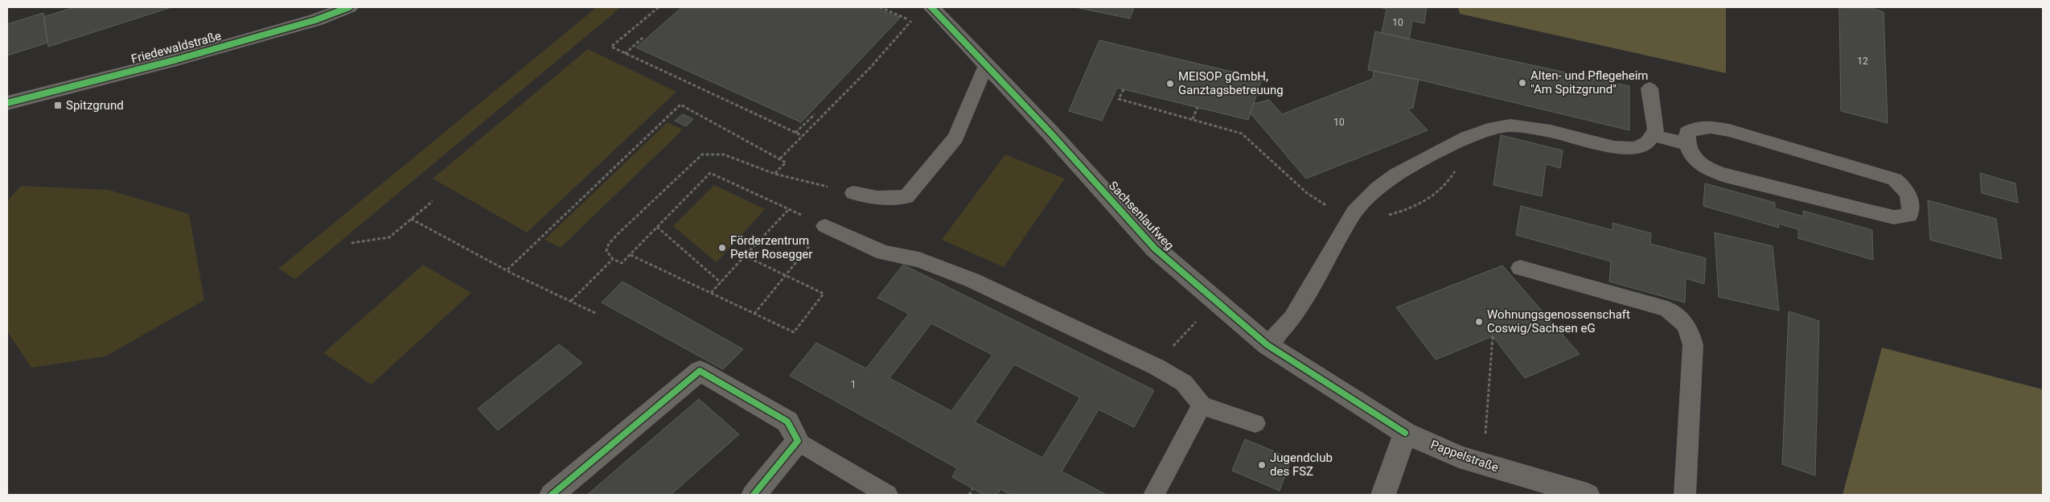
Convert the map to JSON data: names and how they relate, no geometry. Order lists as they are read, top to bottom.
{
  "streets": {
    "street": ["Friedewaldstraße", "Sachsenlaufweg", "Pappelstraße"]
  },
  "crossings": [
    ["Sachsenlaufweg", "Pappelstraße"]
  ],
  "places": {
    "other": [
      "Alten- und Pflegeheim \"Am Spitzgrund\"",
      "MEISOP gGmbH, Ganztagsbetreuung",
      "Förderzentrum Peter Rosegger",
      "Wohnungsgenossenschaft Coswig/Sachsen eG",
      "Jugendclub des FSZ"
    ],
    "transit": ["Spitzgrund"]
  },
  "house_numbers": [
    "10",
    "12",
    "10",
    "1"
  ]
}
